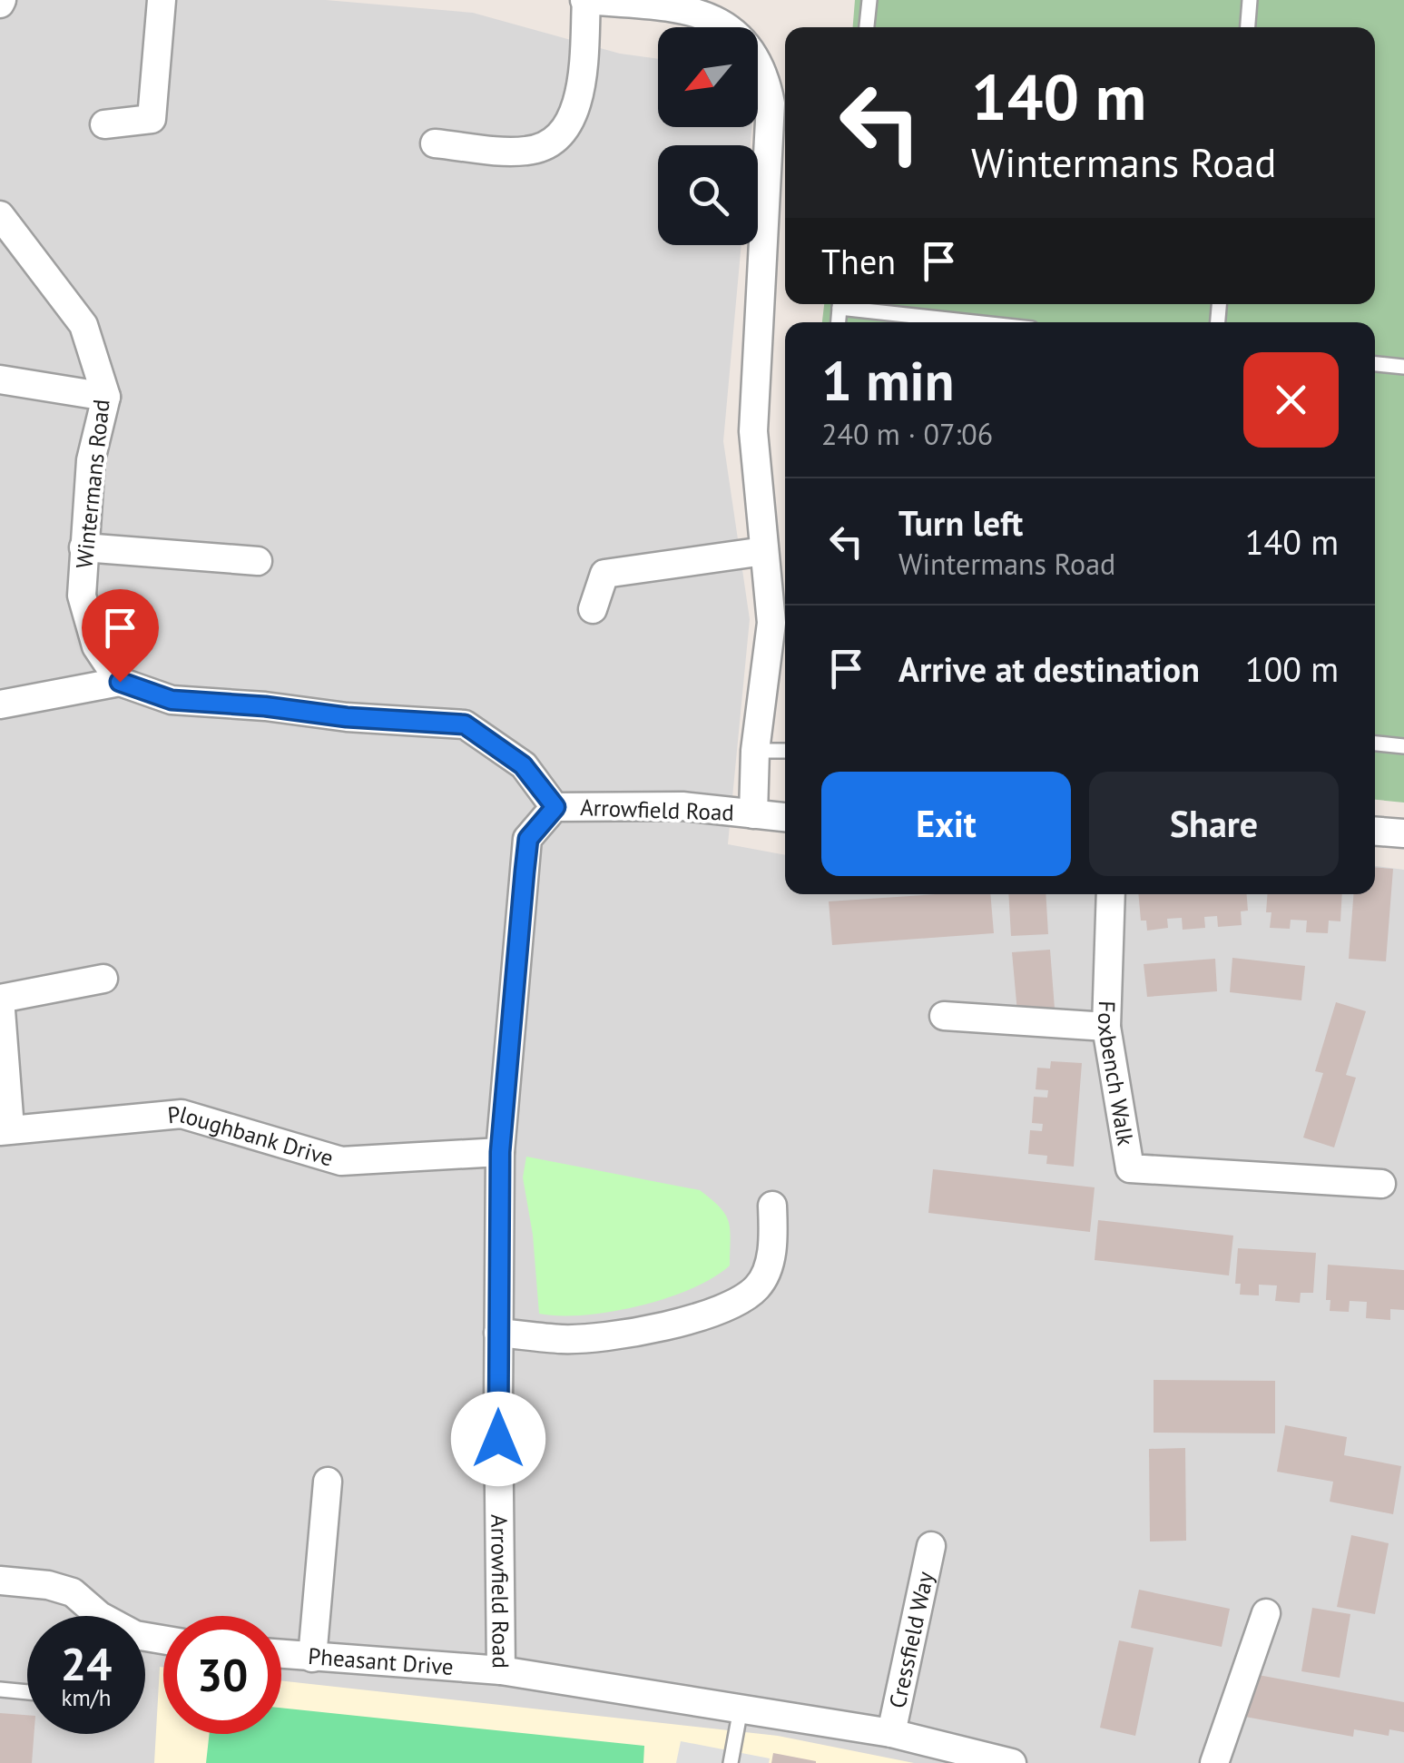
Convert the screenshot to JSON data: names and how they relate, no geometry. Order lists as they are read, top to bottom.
{
  "streets": {
    "street": [
      "Wintermans Road",
      "Arrowfield Road",
      "Foxbench Walk",
      "Ploughbank Drive",
      "Cressfield Way",
      "Pheasant Drive"
    ]
  },
  "crossings": [
    ["Arrowfield Road", "Ploughbank Drive"],
    ["Arrowfield Road", "Cressfield Way"],
    ["Arrowfield Road", "Pheasant Drive"]
  ],
  "north": "bottom left",
  "page": {
    "turn": ["140 m", "Wintermans Road"],
    "then": "Then",
    "heading": ["1 min", "240 m · 07:06"],
    "list": [
      {
        "name": "Turn left",
        "note": "Wintermans Road",
        "value": "140 m"
      },
      {
        "name": "Arrive at destination",
        "value": "100 m"
      }
    ],
    "buttons": ["Exit", "Share"],
    "speed": "24 km/h",
    "limit": "30"
  }
}
